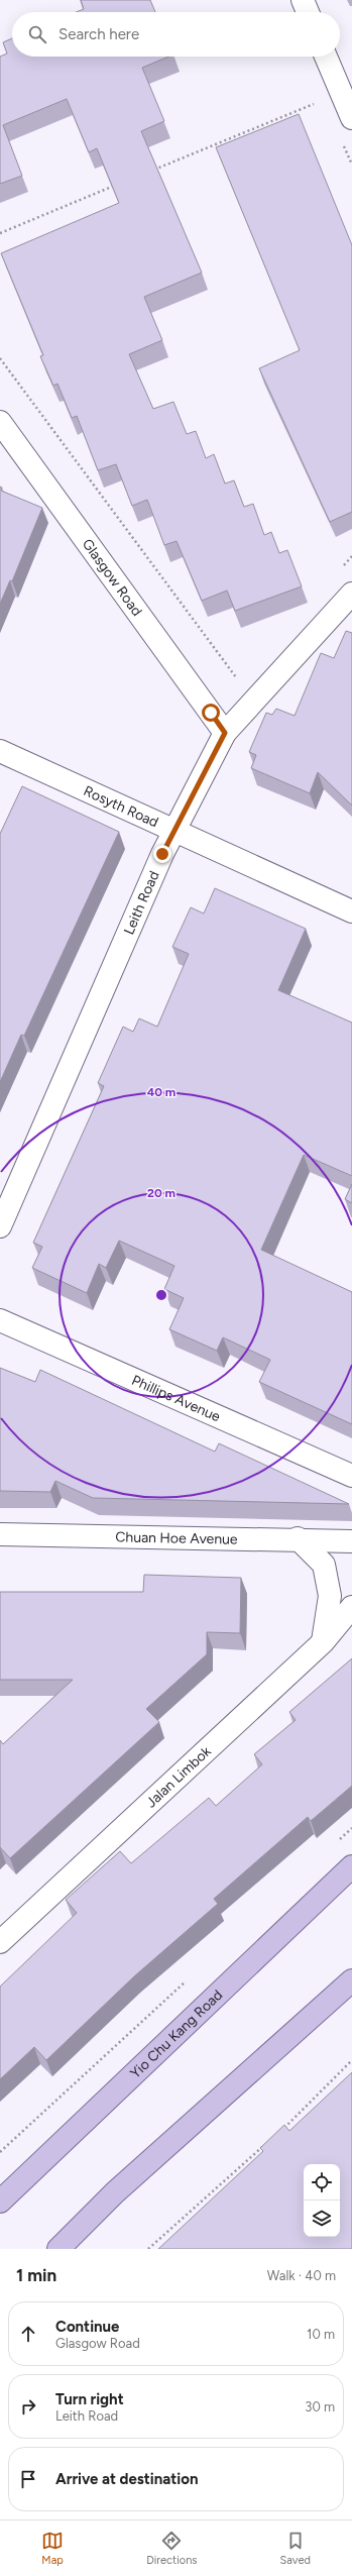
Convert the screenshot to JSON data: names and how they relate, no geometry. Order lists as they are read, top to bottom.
{
  "streets": {
    "main road": ["Yio Chu Kang Road"],
    "street": [
      "Glasgow Road",
      "Rosyth Road",
      "Leith Road",
      "Phillips Avenue",
      "Chuan Hoe Avenue",
      "Jalan Limbok"
    ]
  },
  "crossings": [
    ["Glasgow Road", "Leith Road"],
    ["Rosyth Road", "Leith Road"]
  ],
  "page": {
    "search": "Search here",
    "heading": ["1 min", "Walk · 40 m"],
    "list": [
      ["Continue", "Glasgow Road", "10 m"],
      ["Turn right", "Leith Road", "30 m"],
      "Arrive at destination"
    ],
    "nav": ["Map", "Directions", "Saved"]
  },
  "rings": ["40 m", "20 m"]
}
